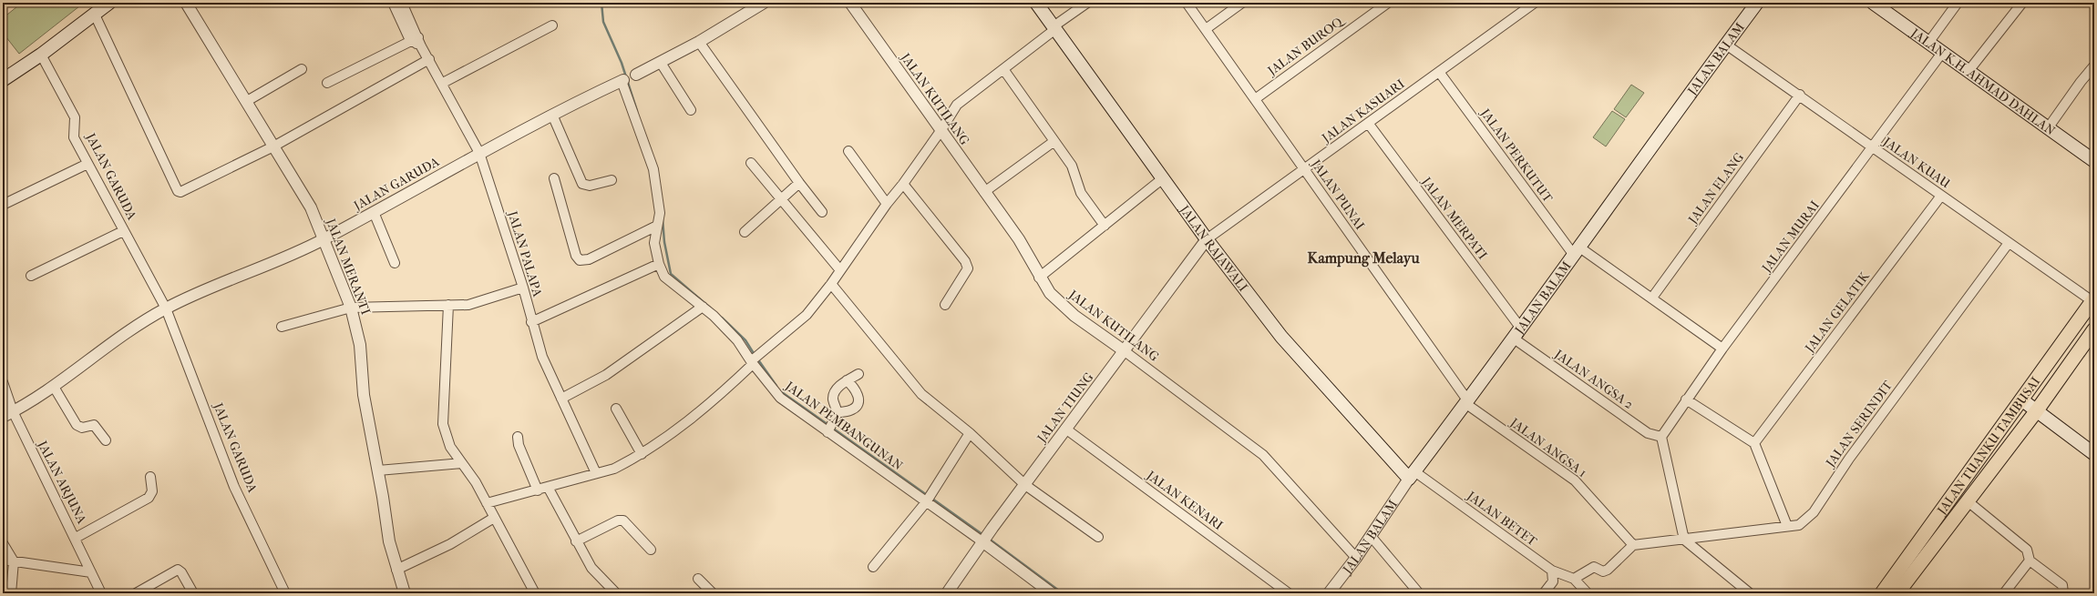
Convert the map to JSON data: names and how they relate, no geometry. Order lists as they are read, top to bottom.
{
  "streets": {
    "main road": [
      "JALAN BALAM",
      "JALAN K.H. AHMAD DAHLAN",
      "JALAN RAJAWALI",
      "JALAN TUANKU TAMBUSAI"
    ],
    "street": [
      "JALAN BUROQ",
      "JALAN KUTILANG",
      "JALAN KASUARI",
      "JALAN PERKUTUT",
      "JALAN KUAU",
      "JALAN GARUDA",
      "JALAN ELANG",
      "JALAN PUNAI",
      "JALAN MERPATI",
      "JALAN MURAI",
      "JALAN PALAPA",
      "JALAN MERANTI",
      "JALAN GELATIK",
      "JALAN ANGSA 2",
      "JALAN TIUNG",
      "JALAN SERINDIT",
      "JALAN PEMBANGUNAN",
      "JALAN ANGSA 1",
      "JALAN ARJUNA",
      "JALAN KENARI",
      "JALAN BETET"
    ]
  },
  "crossings": [
    ["JALAN BUROQ", "JALAN PUNAI"],
    ["JALAN BALAM", "JALAN KUTILANG"],
    ["JALAN BALAM", "JALAN PERKUTUT"],
    ["JALAN BALAM", "JALAN KUAU"],
    ["JALAN BALAM", "JALAN PUNAI"],
    ["JALAN BALAM", "JALAN MERPATI"],
    ["JALAN BALAM", "JALAN RAJAWALI"],
    ["JALAN BALAM", "JALAN ANGSA 2"],
    ["JALAN BALAM", "JALAN ANGSA 1"],
    ["JALAN BALAM", "JALAN BETET"],
    ["JALAN K.H. AHMAD DAHLAN", "JALAN MURAI"],
    ["JALAN KUTILANG", "JALAN TIUNG"],
    ["JALAN KASUARI", "JALAN PERKUTUT"],
    ["JALAN KASUARI", "JALAN PUNAI"],
    ["JALAN KASUARI", "JALAN MERPATI"],
    ["JALAN KASUARI", "JALAN RAJAWALI"],
    ["JALAN KASUARI", "JALAN TIUNG"],
    ["JALAN PERKUTUT", "JALAN ELANG"],
    ["JALAN PERKUTUT", "JALAN MURAI"],
    ["JALAN KUAU", "JALAN ELANG"],
    ["JALAN KUAU", "JALAN MURAI"],
    ["JALAN KUAU", "JALAN GELATIK"],
    ["JALAN KUAU", "JALAN SERINDIT"],
    ["JALAN KUAU", "JALAN TUANKU TAMBUSAI"],
    ["JALAN GARUDA", "JALAN PALAPA"],
    ["JALAN GARUDA", "JALAN MERANTI"],
    ["JALAN GARUDA", "JALAN PEMBANGUNAN"],
    ["JALAN GARUDA", "JALAN ARJUNA"],
    ["JALAN PUNAI", "JALAN ANGSA 1"],
    ["JALAN MERPATI", "JALAN ANGSA 2"],
    ["JALAN MURAI", "JALAN ANGSA 2"],
    ["JALAN RAJAWALI", "JALAN TIUNG"],
    ["JALAN RAJAWALI", "JALAN BETET"],
    ["JALAN TIUNG", "JALAN PEMBANGUNAN"],
    ["JALAN TIUNG", "JALAN KENARI"]
  ],
  "districts": ["Kampung Melayu"]
}
